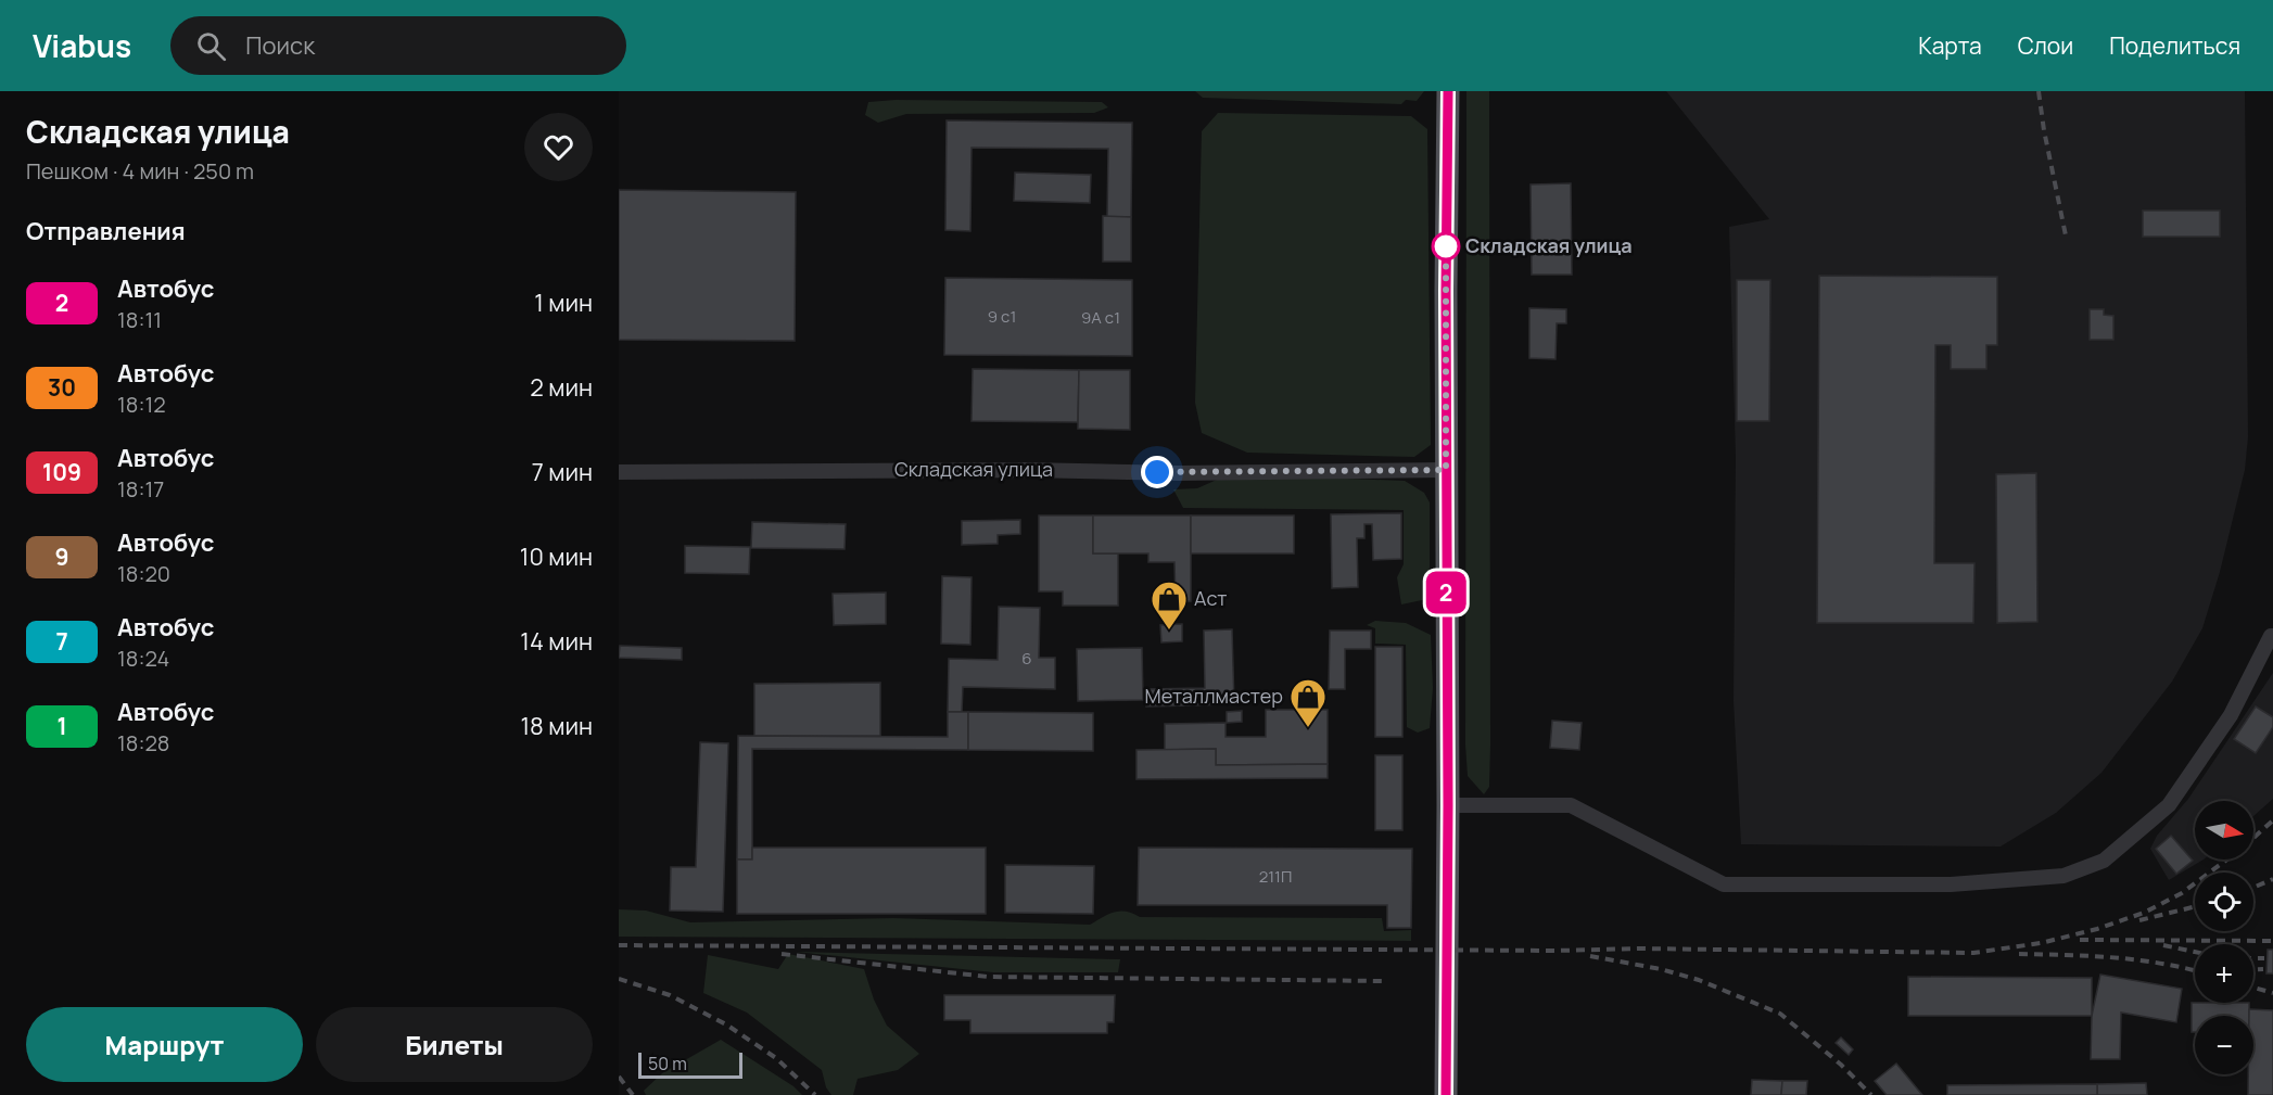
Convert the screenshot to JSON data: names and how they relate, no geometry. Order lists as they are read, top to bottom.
{
  "streets": {
    "street": ["Складская улица"]
  },
  "places": {
    "other": ["Складская улица"],
    "shop": ["Аст", "Металлмастер"]
  },
  "lines": ["bus line 2"],
  "house_numbers": [
    "9 с1",
    "9А с1",
    "6",
    "211П"
  ],
  "scale_bar": "50 m",
  "north": "right",
  "page": {
    "header": "Viabus",
    "search": "Поиск",
    "nav": ["Карта", "Слои", "Поделиться"],
    "heading": [
      ["Складская улица", "Пешком · 4 мин · 250 m"],
      "Отправления"
    ],
    "on_map": "2",
    "list": [
      {
        "mark": "2",
        "name": "Автобус",
        "note": "18:11",
        "value": "1 мин"
      },
      {
        "mark": "30",
        "name": "Автобус",
        "note": "18:12",
        "value": "2 мин"
      },
      {
        "mark": "109",
        "name": "Автобус",
        "note": "18:17",
        "value": "7 мин"
      },
      {
        "mark": "9",
        "name": "Автобус",
        "note": "18:20",
        "value": "10 мин"
      },
      {
        "mark": "7",
        "name": "Автобус",
        "note": "18:24",
        "value": "14 мин"
      },
      {
        "mark": "1",
        "name": "Автобус",
        "note": "18:28",
        "value": "18 мин"
      }
    ],
    "map_buttons": ["+", "−"],
    "buttons": ["Маршрут", "Билеты"],
    "scale": "50 m"
  }
}
